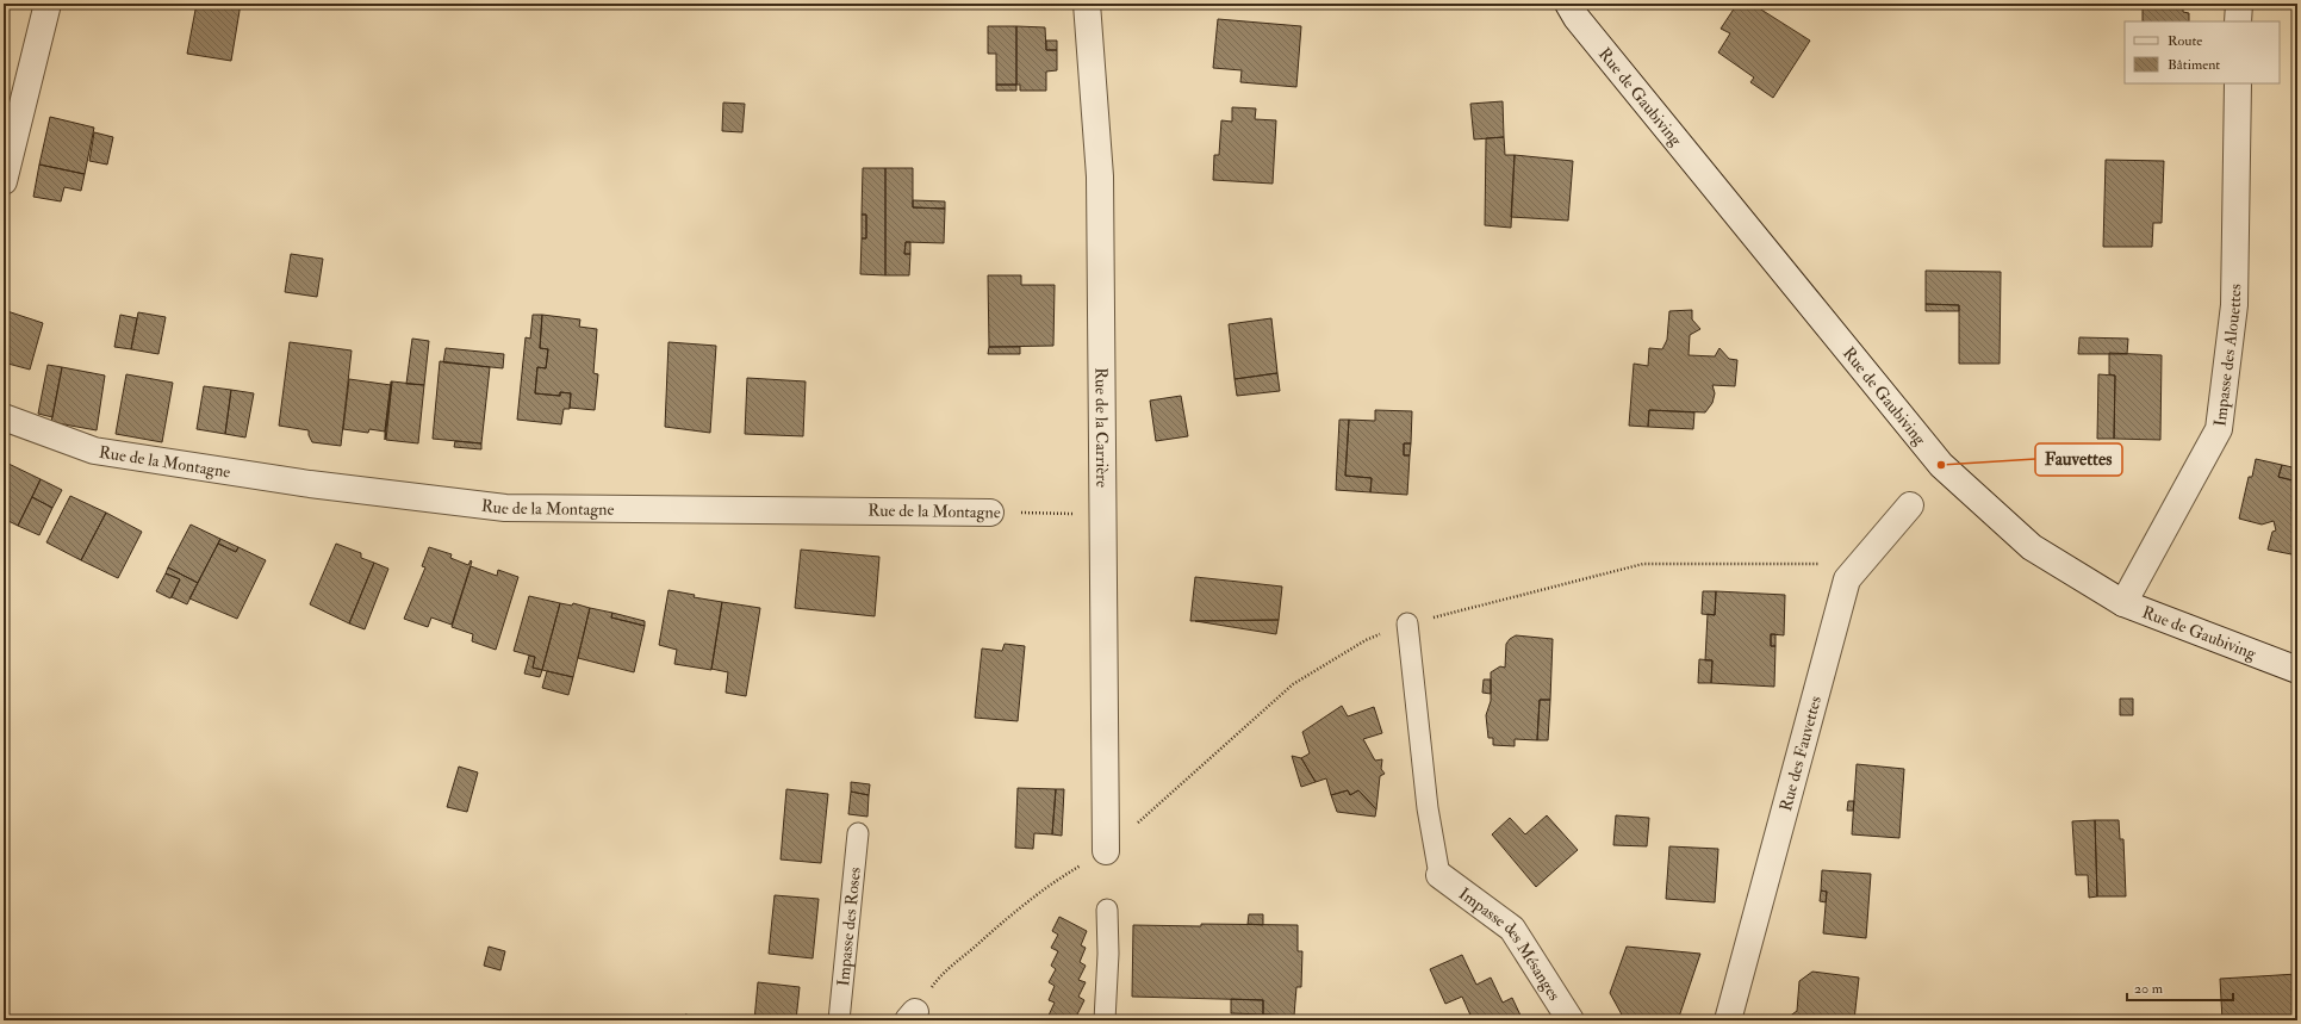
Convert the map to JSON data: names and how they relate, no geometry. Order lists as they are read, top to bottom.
{
  "streets": {
    "street": [
      "Rue de Gaubiving",
      "Impasse des Alouettes",
      "Rue de la Carrière",
      "Rue de la Montagne",
      "Rue des Fauvettes",
      "Impasse des Mésanges"
    ],
    "lane": ["Impasse des Roses"]
  },
  "crossings": [
    ["Rue de Gaubiving", "Impasse des Alouettes"],
    ["Rue de la Carrière", "Rue de la Montagne"]
  ],
  "places": ["Fauvettes"],
  "legend": ["Route", "Bâtiment"],
  "scale_bar": "20 m"
}
